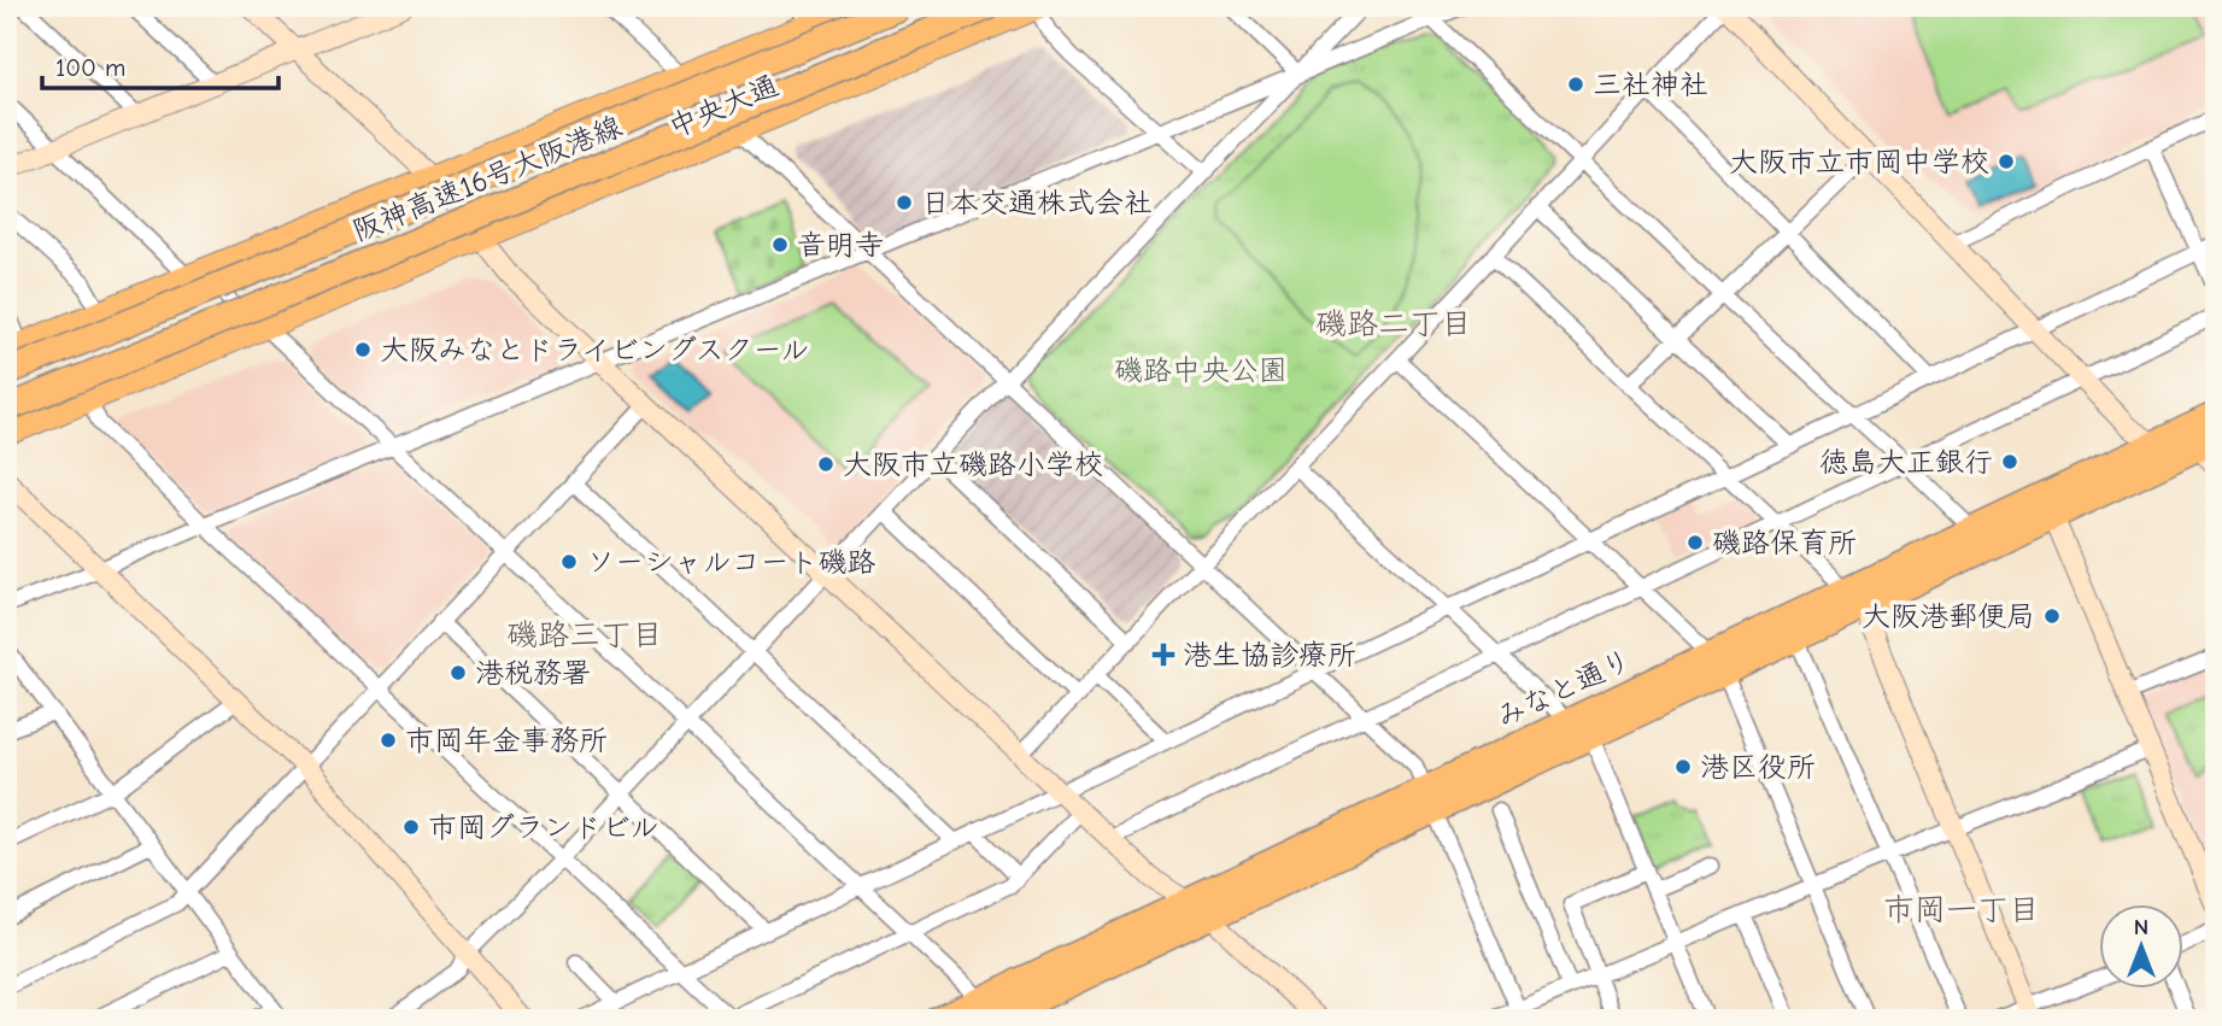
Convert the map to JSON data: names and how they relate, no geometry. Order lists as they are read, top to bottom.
{
  "streets": {
    "highway": ["阪神高速16号大阪港線", "みなと通り"],
    "main road": ["中央大通"]
  },
  "districts": ["磯路二丁目", "磯路三丁目", "市岡一丁目"],
  "parks": ["磯路中央公園"],
  "places": {
    "other": [
      "三社神社",
      "大阪市立市岡中学校",
      "日本交通株式会社",
      "音明寺",
      "大阪みなとドライビングスクール",
      "徳島大正銀行",
      "大阪市立磯路小学校",
      "磯路保育所",
      "ソーシャルコート磯路",
      "大阪港郵便局",
      "港税務署",
      "市岡年金事務所",
      "港区役所",
      "市岡グランドビル"
    ],
    "health": ["港生協診療所"]
  },
  "scale_bar": "100 m",
  "north": "top"
}
